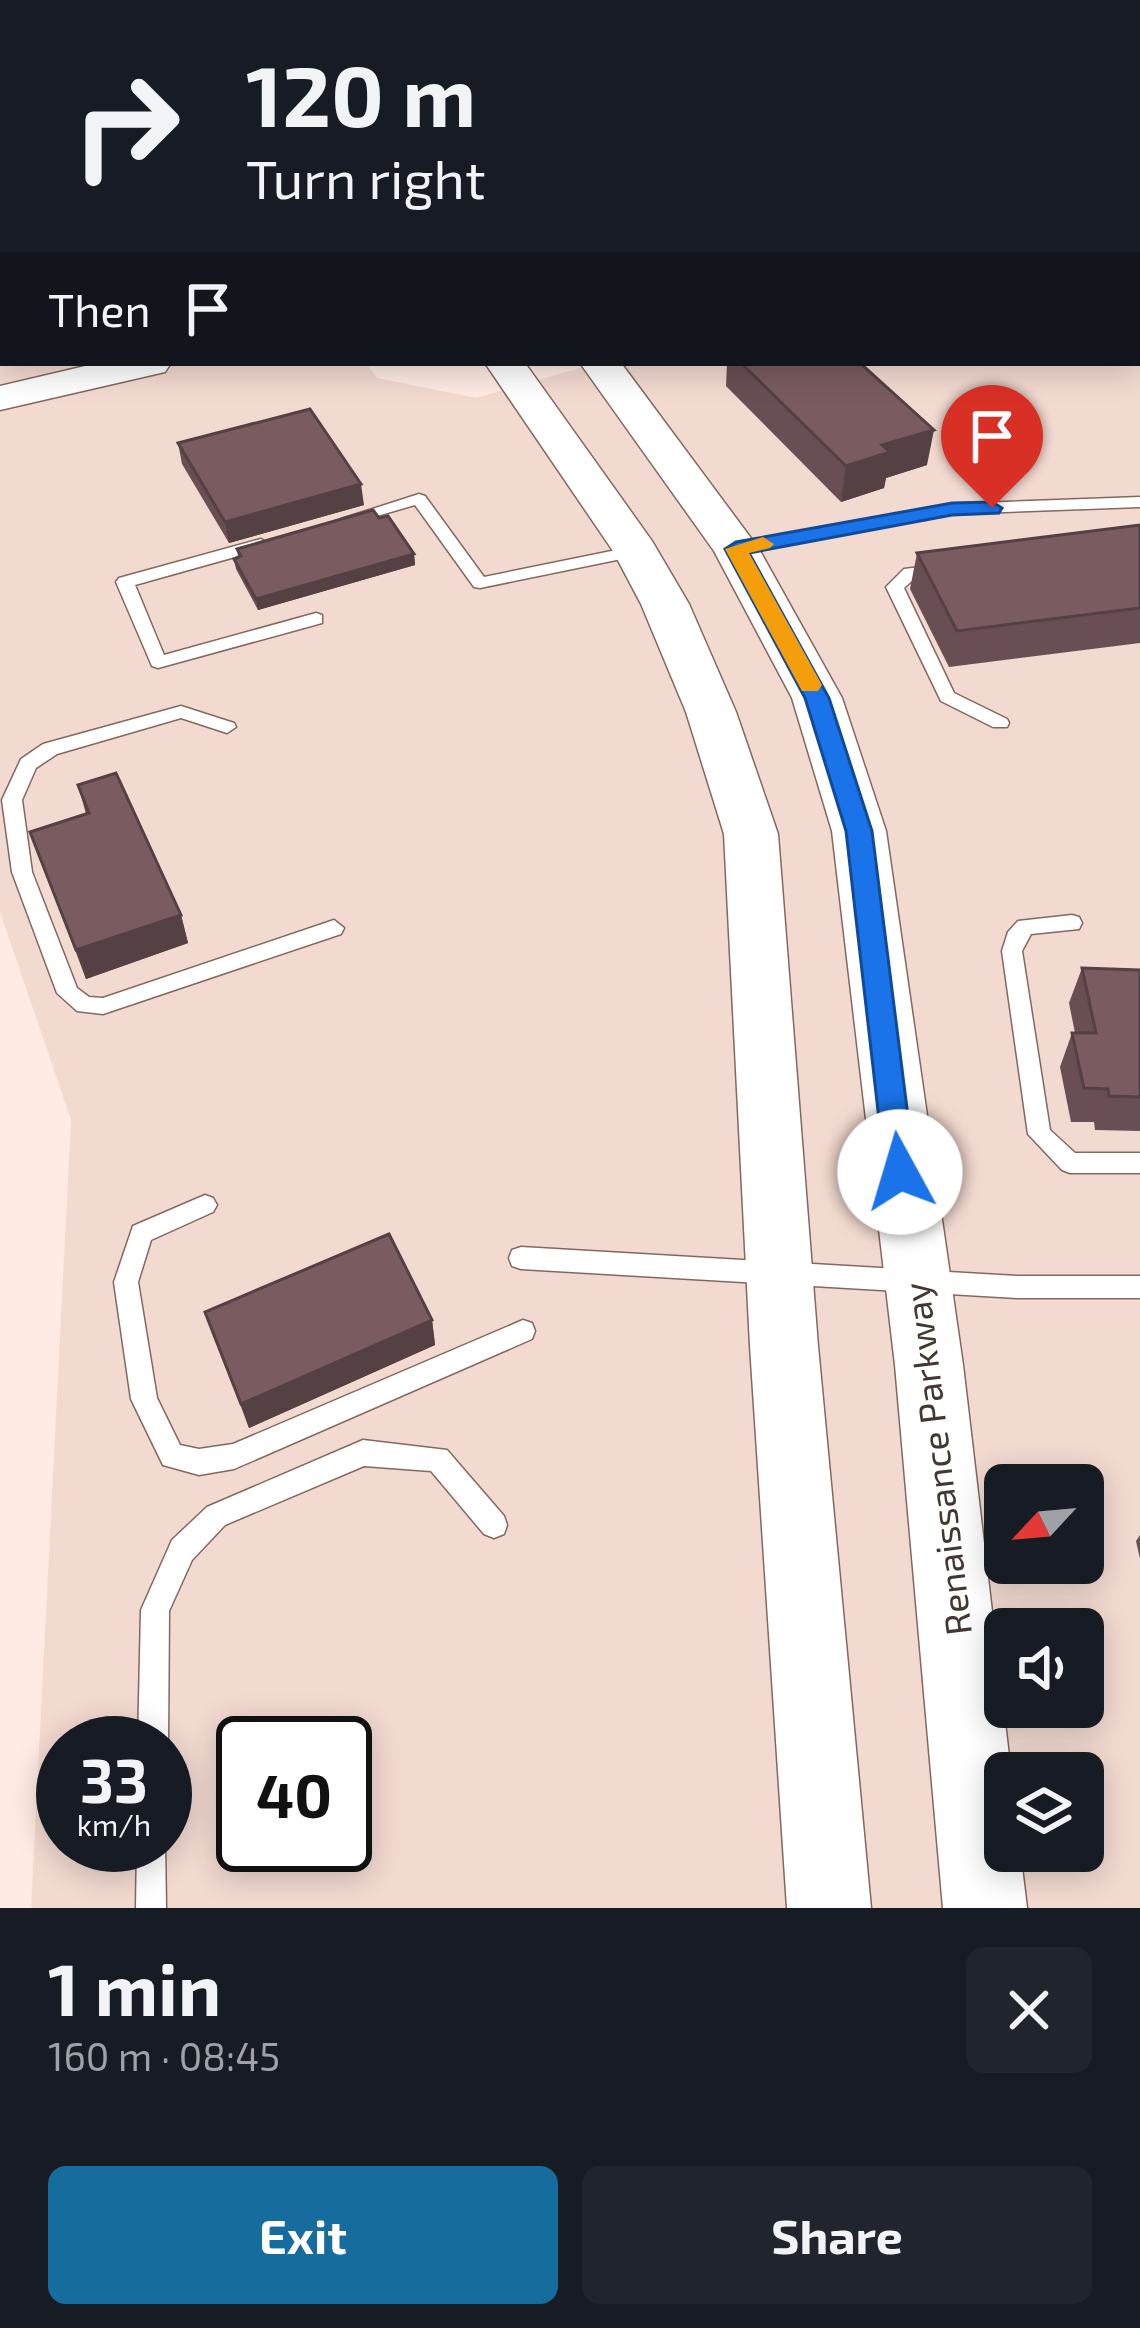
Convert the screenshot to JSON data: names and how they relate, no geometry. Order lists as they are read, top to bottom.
{
  "streets": {
    "street": ["Renaissance Parkway"]
  },
  "north": "bottom left",
  "page": {
    "turn": ["120 m", "Turn right"],
    "then": "Then",
    "speed": "33 km/h",
    "limit": "40",
    "heading": ["1 min", "160 m · 08:45"],
    "buttons": ["Exit", "Share"]
  }
}
